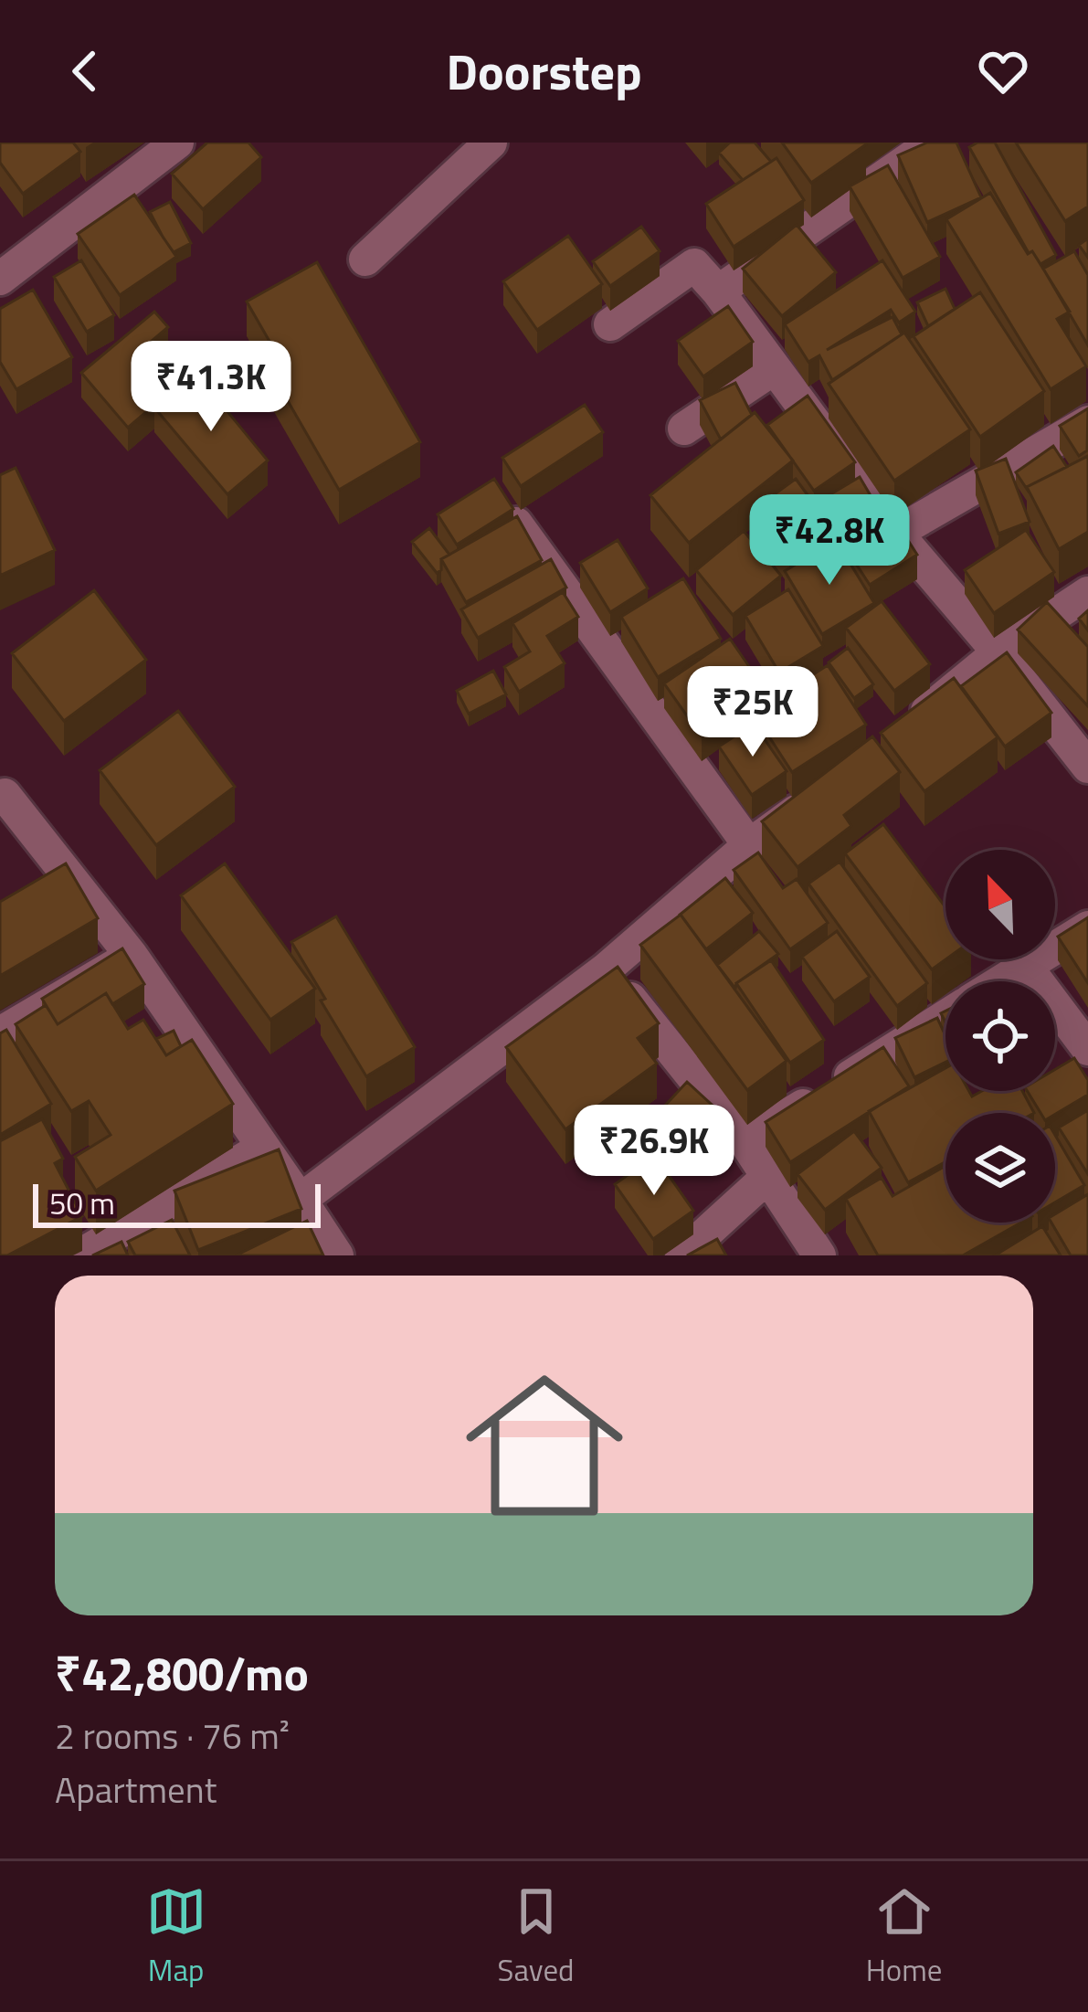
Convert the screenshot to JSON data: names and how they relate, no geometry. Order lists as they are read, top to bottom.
{
  "scale_bar": "50 m",
  "north": "top left",
  "page": {
    "header": "Doorstep",
    "price": [
      "₹41.3K",
      "₹42.8K",
      "₹25K",
      "₹26.9K"
    ],
    "scale": "50 m",
    "list": [
      {
        "name": "₹42,800/mo",
        "note": "2 rooms · 76 m² · Apartment"
      }
    ],
    "tabs": ["Map", "Saved", "Home"]
  }
}
